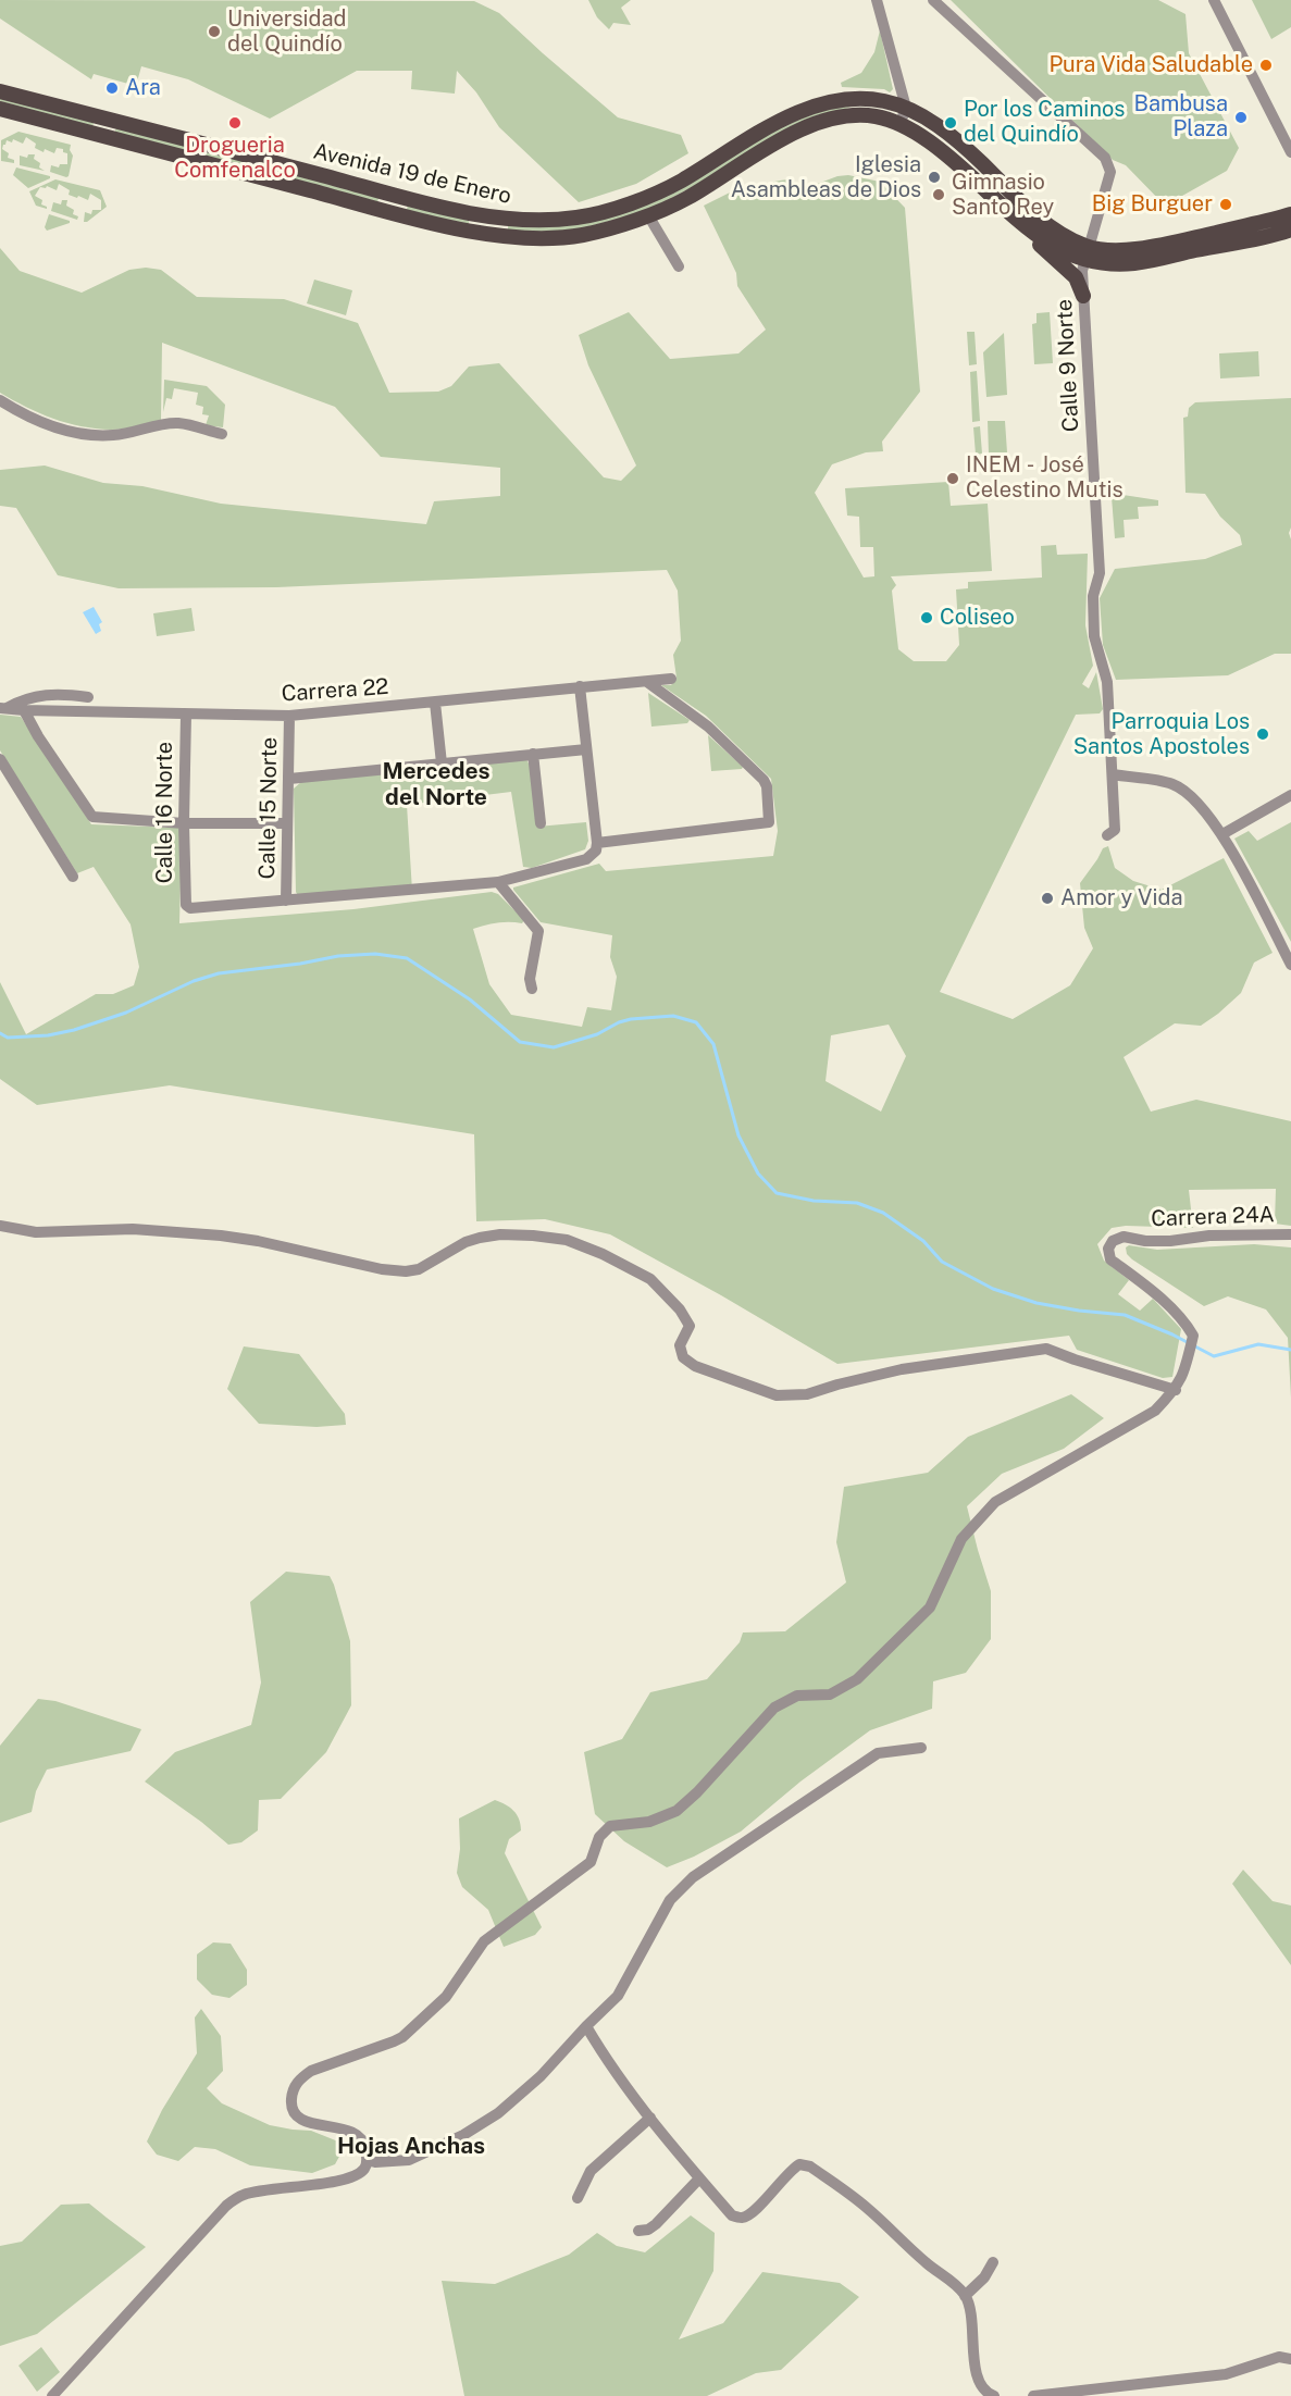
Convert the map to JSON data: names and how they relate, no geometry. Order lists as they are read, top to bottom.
{
  "streets": {
    "main road": ["Avenida 19 de Enero"],
    "street": [
      "Calle 9 Norte",
      "Carrera 22",
      "Calle 15 Norte",
      "Calle 16 Norte",
      "Carrera 24A"
    ]
  },
  "crossings": [
    ["Avenida 19 de Enero", "Calle 9 Norte"],
    ["Carrera 22", "Calle 15 Norte"],
    ["Carrera 22", "Calle 16 Norte"],
    ["Calle 15 Norte", "Calle 16 Norte"]
  ],
  "districts": ["Mercedes del Norte", "Hojas Anchas"],
  "places": [
    "Universidad del Quindío",
    "Pura Vida Saludable",
    "Ara",
    "Bambusa Plaza",
    "Drogueria Comfenalco",
    "Por los Caminos del Quindío",
    "Iglesia Asambleas de Dios",
    "Gimnasio Santo Rey",
    "Big Burguer",
    "INEM - José Celestino Mutis",
    "Coliseo",
    "Parroquia Los Santos Apostoles",
    "Amor y Vida"
  ]
}
